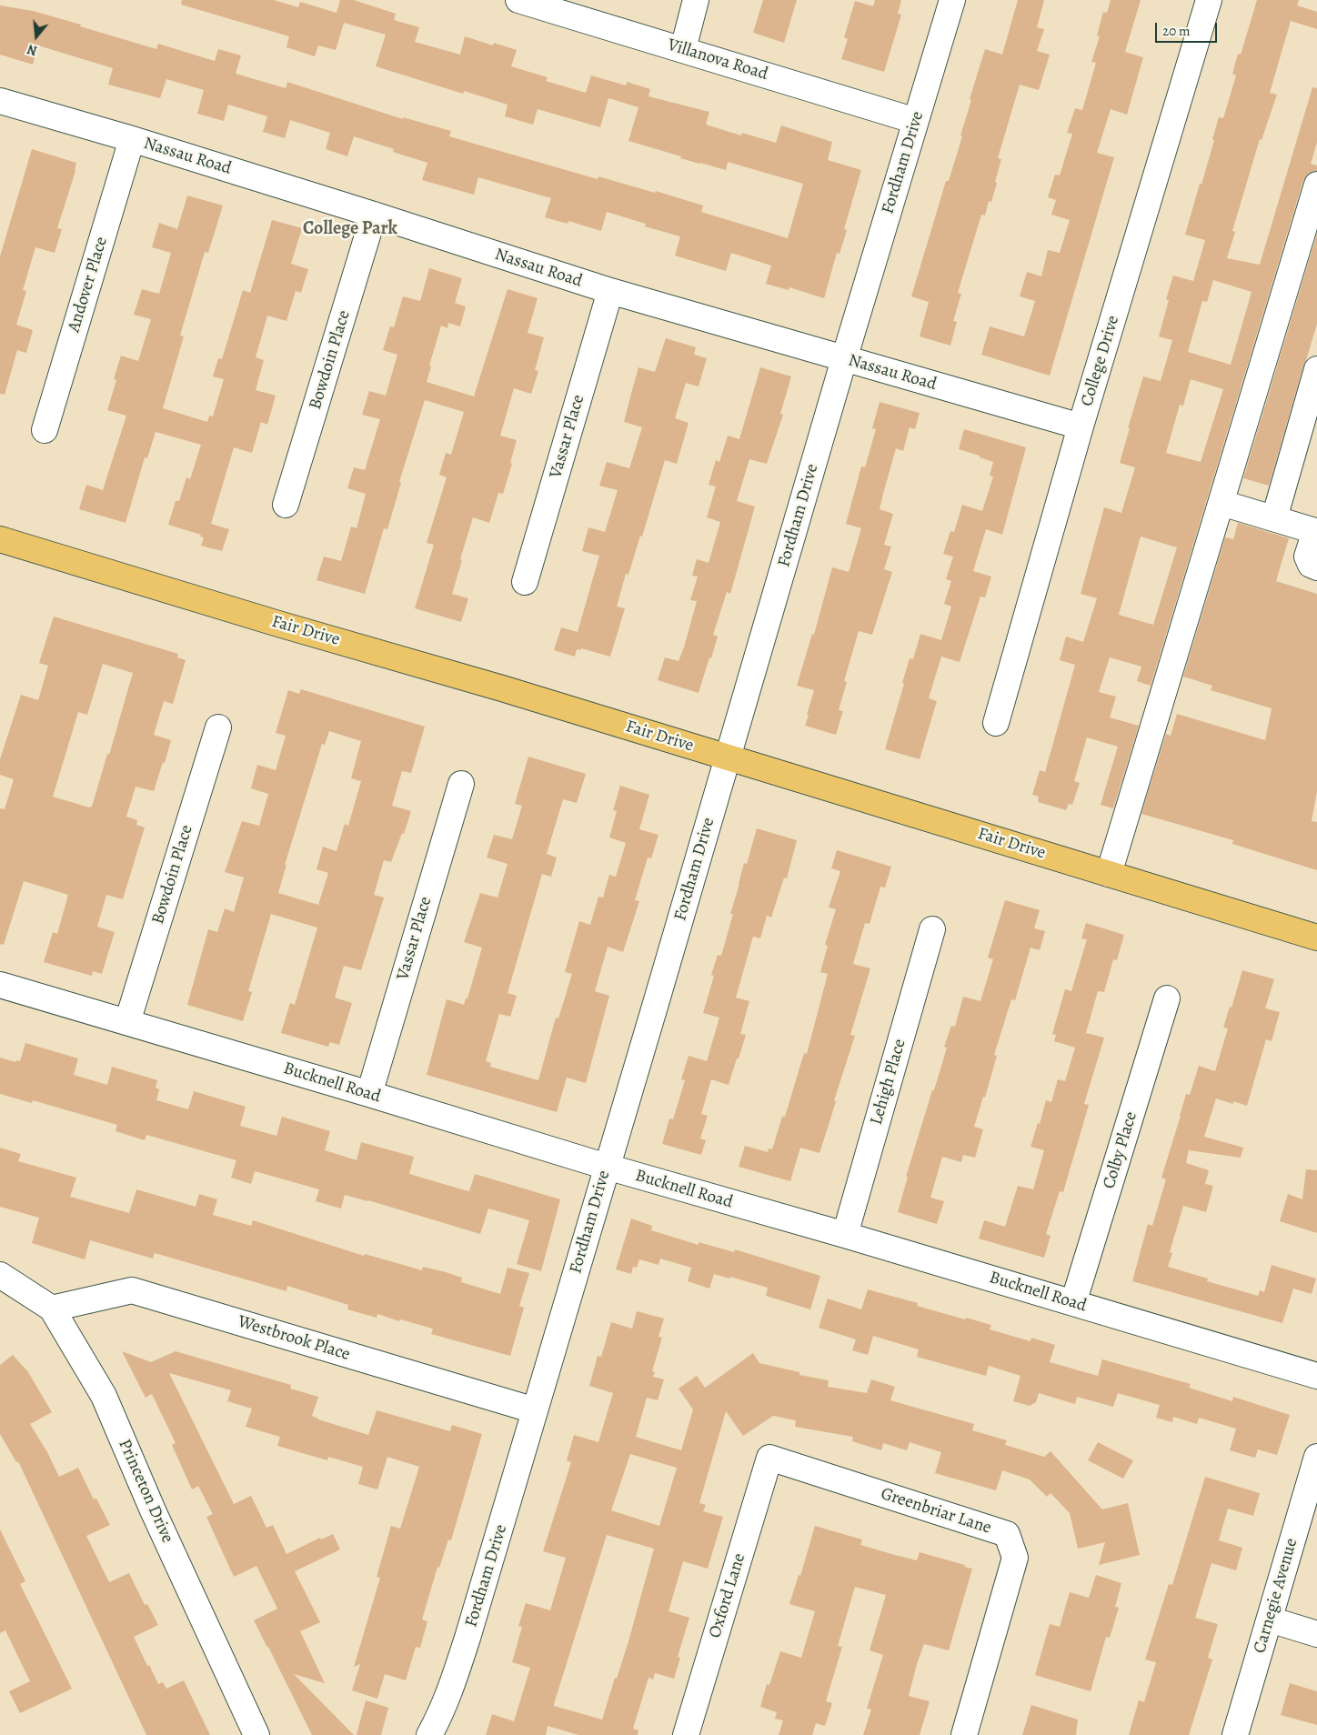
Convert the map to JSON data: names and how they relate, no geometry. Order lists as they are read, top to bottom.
{
  "streets": {
    "main road": ["Fair Drive"],
    "street": [
      "Villanova Road",
      "Nassau Road",
      "Fordham Drive",
      "Andover Place",
      "Bowdoin Place",
      "College Drive",
      "Vassar Place",
      "Lehigh Place",
      "Bucknell Road",
      "Colby Place",
      "Westbrook Place",
      "Princeton Drive",
      "Greenbriar Lane",
      "Oxford Lane",
      "Carnegie Avenue"
    ]
  },
  "crossings": [
    ["Villanova Road", "Fordham Drive"],
    ["Nassau Road", "Fordham Drive"],
    ["Nassau Road", "Andover Place"],
    ["Nassau Road", "Bowdoin Place"],
    ["Nassau Road", "College Drive"],
    ["Nassau Road", "Vassar Place"],
    ["Fordham Drive", "Fair Drive"],
    ["Fordham Drive", "Bucknell Road"],
    ["Fordham Drive", "Westbrook Place"],
    ["Bowdoin Place", "Bucknell Road"],
    ["Vassar Place", "Bucknell Road"],
    ["Lehigh Place", "Bucknell Road"],
    ["Bucknell Road", "Colby Place"],
    ["Westbrook Place", "Princeton Drive"],
    ["Greenbriar Lane", "Oxford Lane"]
  ],
  "districts": ["College Park"],
  "scale_bar": "20 m",
  "north": "bottom"
}
